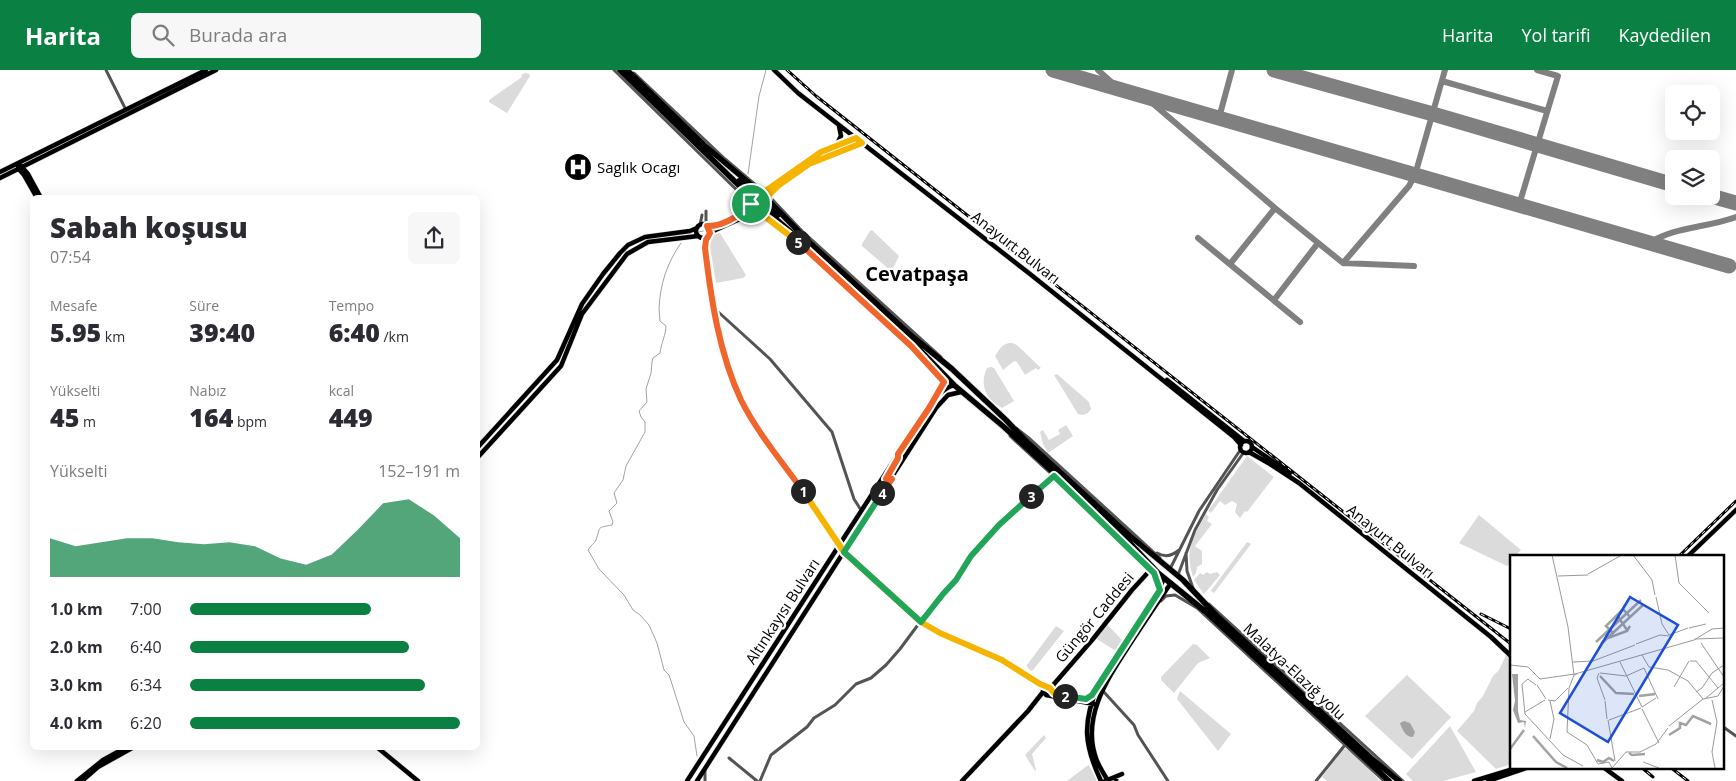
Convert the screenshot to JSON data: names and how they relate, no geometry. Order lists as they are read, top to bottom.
{
  "streets": {
    "highway": ["Malatya-Elazığ yolu"],
    "main road": ["Anayurt Bulvarı", "Altınkayısı Bulvarı", "Güngör Caddesi"]
  },
  "districts": ["Cevatpaşa"],
  "places": {
    "hospital": ["Saglık Ocagı"]
  },
  "page": {
    "header": "Harita",
    "search": "Burada ara",
    "nav": ["Harita", "Yol tarifi", "Kaydedilen"],
    "heading": ["Sabah koşusu", "07:54"],
    "pins": [
      "5",
      "1",
      "4",
      "3",
      "2"
    ],
    "stats": [
      ["Mesafe", "5.95 km"],
      ["Süre", "39:40"],
      ["Tempo", "6:40 /km"],
      ["Yükselti", "45 m"],
      ["Nabız", "164 bpm"],
      ["kcal", "449"]
    ],
    "chart": ["Yükselti", "152–191 m"],
    "list": [
      {
        "name": "1.0 km",
        "note": "7:00"
      },
      {
        "name": "2.0 km",
        "note": "6:40"
      },
      {
        "name": "3.0 km",
        "note": "6:34"
      },
      {
        "name": "4.0 km",
        "note": "6:20"
      }
    ]
  }
}
